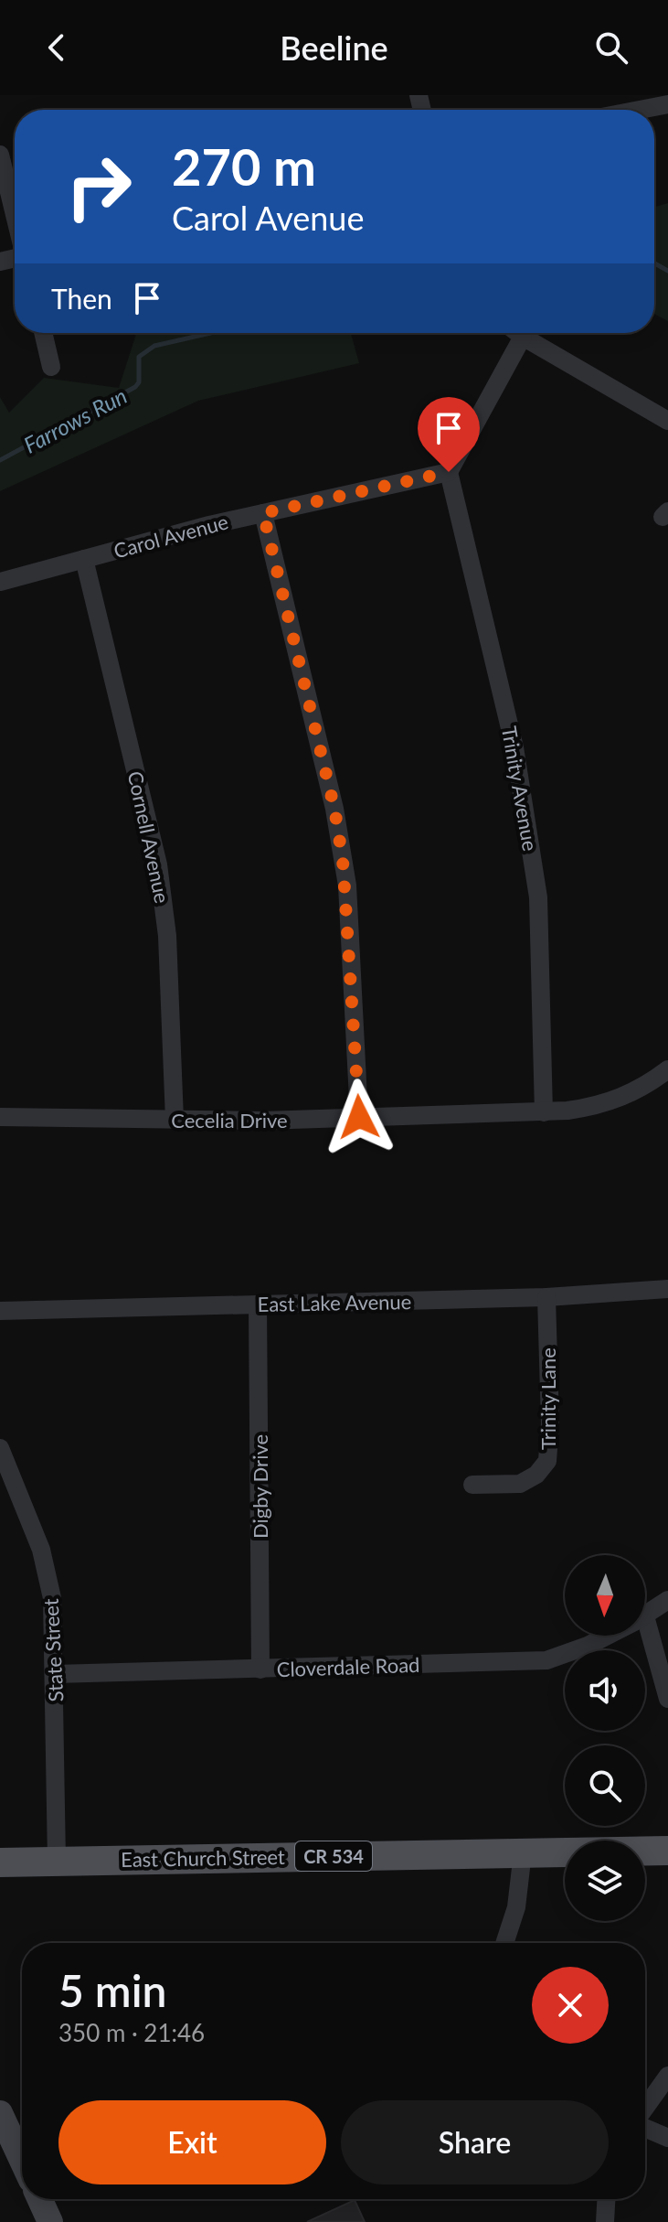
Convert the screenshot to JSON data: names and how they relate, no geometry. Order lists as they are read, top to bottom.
{
  "streets": {
    "main road": ["CR 534", "East Church Street"],
    "street": [
      "Carol Avenue",
      "Trinity Avenue",
      "Cornell Avenue",
      "Cecelia Drive",
      "East Lake Avenue",
      "Trinity Lane",
      "Digby Drive",
      "State Street",
      "Cloverdale Road"
    ]
  },
  "crossings": [
    ["Carol Avenue", "Trinity Avenue"],
    ["Carol Avenue", "Cornell Avenue"],
    ["Trinity Avenue", "Cecelia Drive"],
    ["Cornell Avenue", "Cecelia Drive"],
    ["East Lake Avenue", "Trinity Lane"],
    ["East Lake Avenue", "Digby Drive"],
    ["Digby Drive", "Cloverdale Road"],
    ["State Street", "Cloverdale Road"],
    ["State Street", "East Church Street"]
  ],
  "water": ["Farrows Run"],
  "north": "bottom",
  "page": {
    "header": "Beeline",
    "turn": ["270 m", "Carol Avenue"],
    "then": "Then",
    "heading": ["5 min", "350 m · 21:46"],
    "buttons": ["Exit", "Share"]
  }
}
